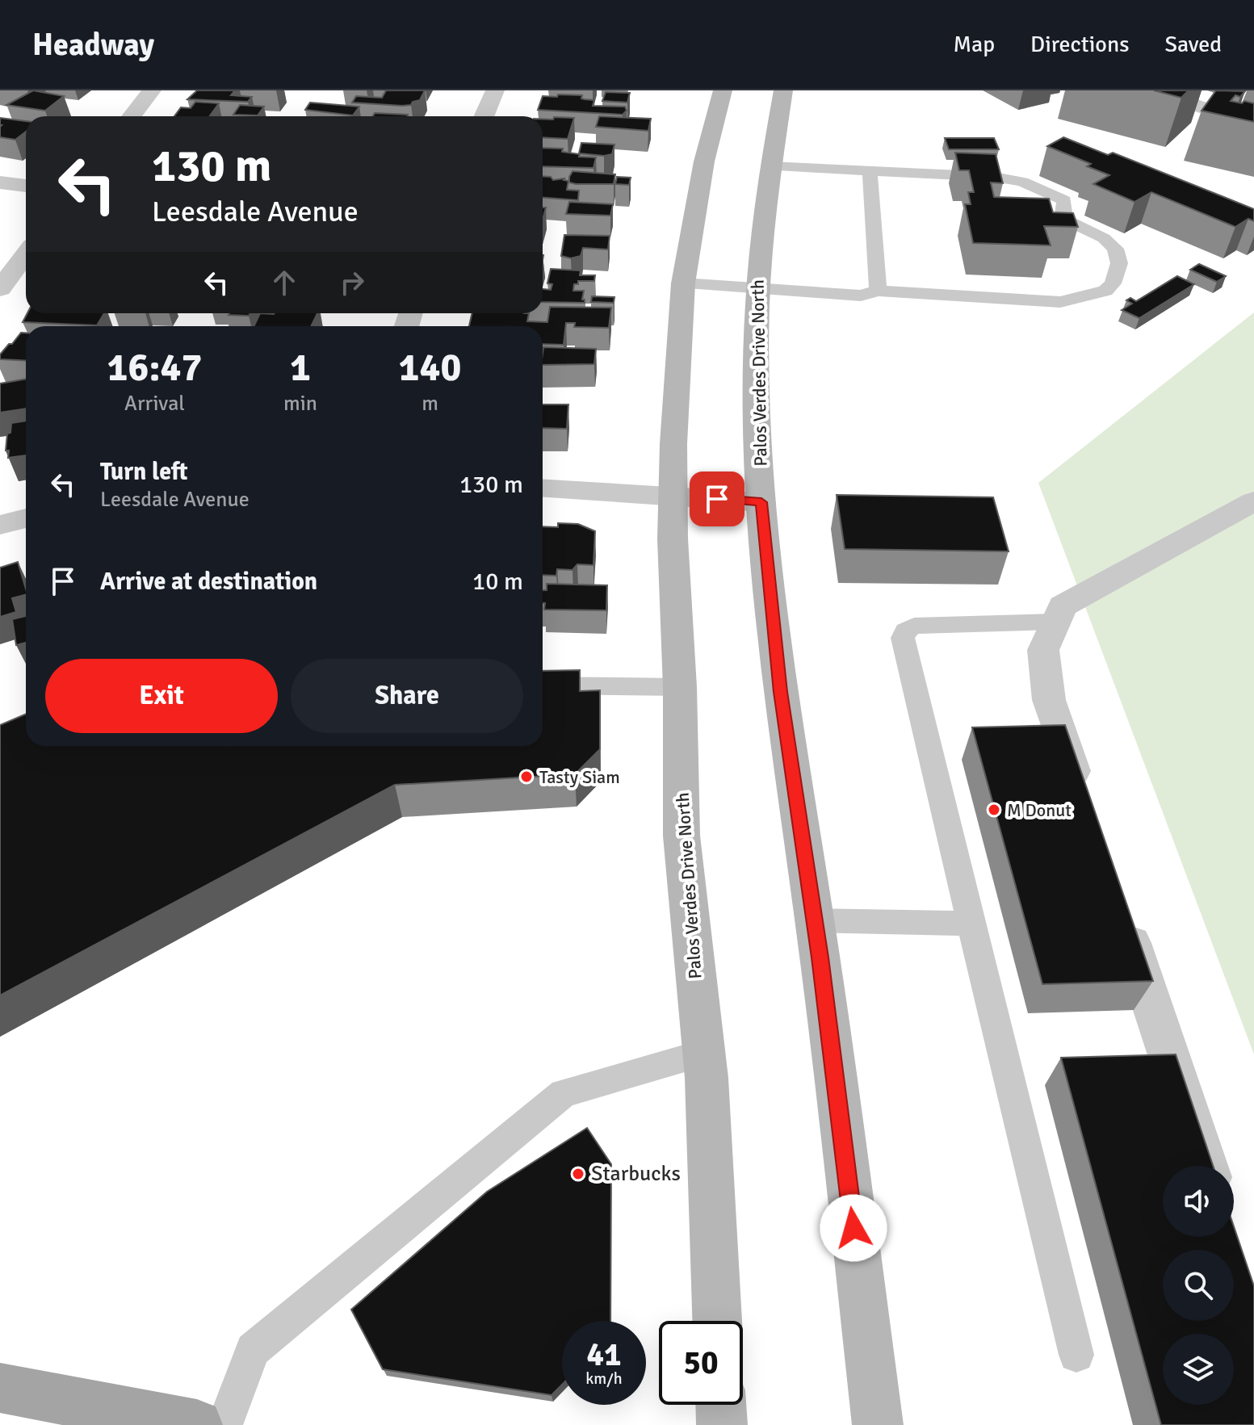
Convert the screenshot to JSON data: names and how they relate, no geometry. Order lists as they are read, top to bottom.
{
  "streets": {
    "main road": ["Palos Verdes Drive North"]
  },
  "places": ["Tasty Siam", "M Donut", "Starbucks"],
  "page": {
    "header": "Headway",
    "nav": ["Map", "Directions", "Saved"],
    "turn": ["130 m", "Leesdale Avenue"],
    "eta": [
      "16:47",
      "Arrival",
      "1",
      "min",
      "140",
      "m"
    ],
    "list": [
      {
        "name": "Turn left",
        "note": "Leesdale Avenue",
        "value": "130 m"
      },
      {
        "name": "Arrive at destination",
        "value": "10 m"
      }
    ],
    "buttons": ["Exit", "Share"],
    "speed": "41 km/h",
    "limit": "50"
  }
}
